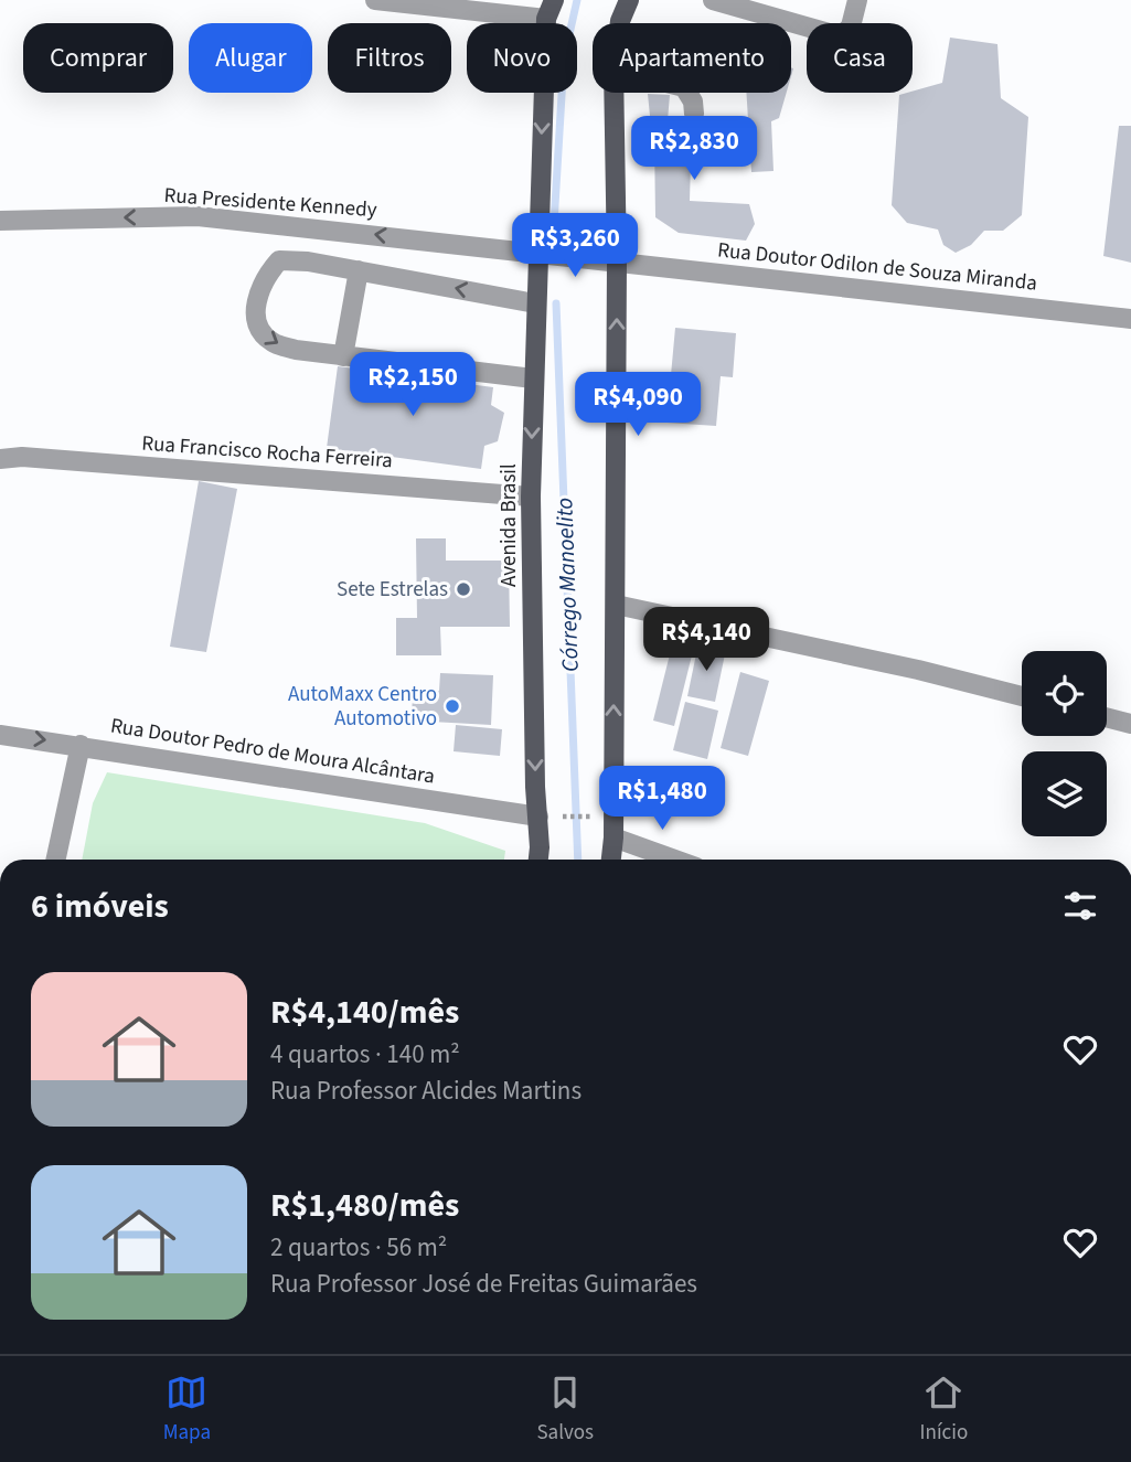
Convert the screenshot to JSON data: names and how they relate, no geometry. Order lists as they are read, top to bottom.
{
  "streets": {
    "main road": ["Avenida Brasil"],
    "street": [
      "Rua Presidente Kennedy",
      "Rua Doutor Odilon de Souza Miranda",
      "Rua Francisco Rocha Ferreira",
      "Rua Doutor Pedro de Moura Alcântara"
    ]
  },
  "crossings": [
    ["Rua Presidente Kennedy", "Rua Doutor Odilon de Souza Miranda"],
    ["Rua Presidente Kennedy", "Avenida Brasil"],
    ["Rua Francisco Rocha Ferreira", "Avenida Brasil"],
    ["Avenida Brasil", "Rua Doutor Pedro de Moura Alcântara"]
  ],
  "water": ["Córrego Manoelito"],
  "places": ["Sete Estrelas", "AutoMaxx Centro Automotivo"],
  "page": {
    "chip": [
      "Comprar",
      "Alugar",
      "Filtros",
      "Novo",
      "Apartamento",
      "Casa"
    ],
    "price": [
      "R$2,830",
      "R$3,260",
      "R$2,150",
      "R$4,090",
      "R$4,140",
      "R$1,480"
    ],
    "heading": "6 imóveis",
    "list": [
      {
        "name": "R$4,140/mês",
        "note": "4 quartos · 140 m² · Rua Professor Alcides Martins"
      },
      {
        "name": "R$1,480/mês",
        "note": "2 quartos · 56 m² · Rua Professor José de Freitas Guimarães"
      }
    ],
    "tabs": ["Mapa", "Salvos", "Início"]
  }
}
